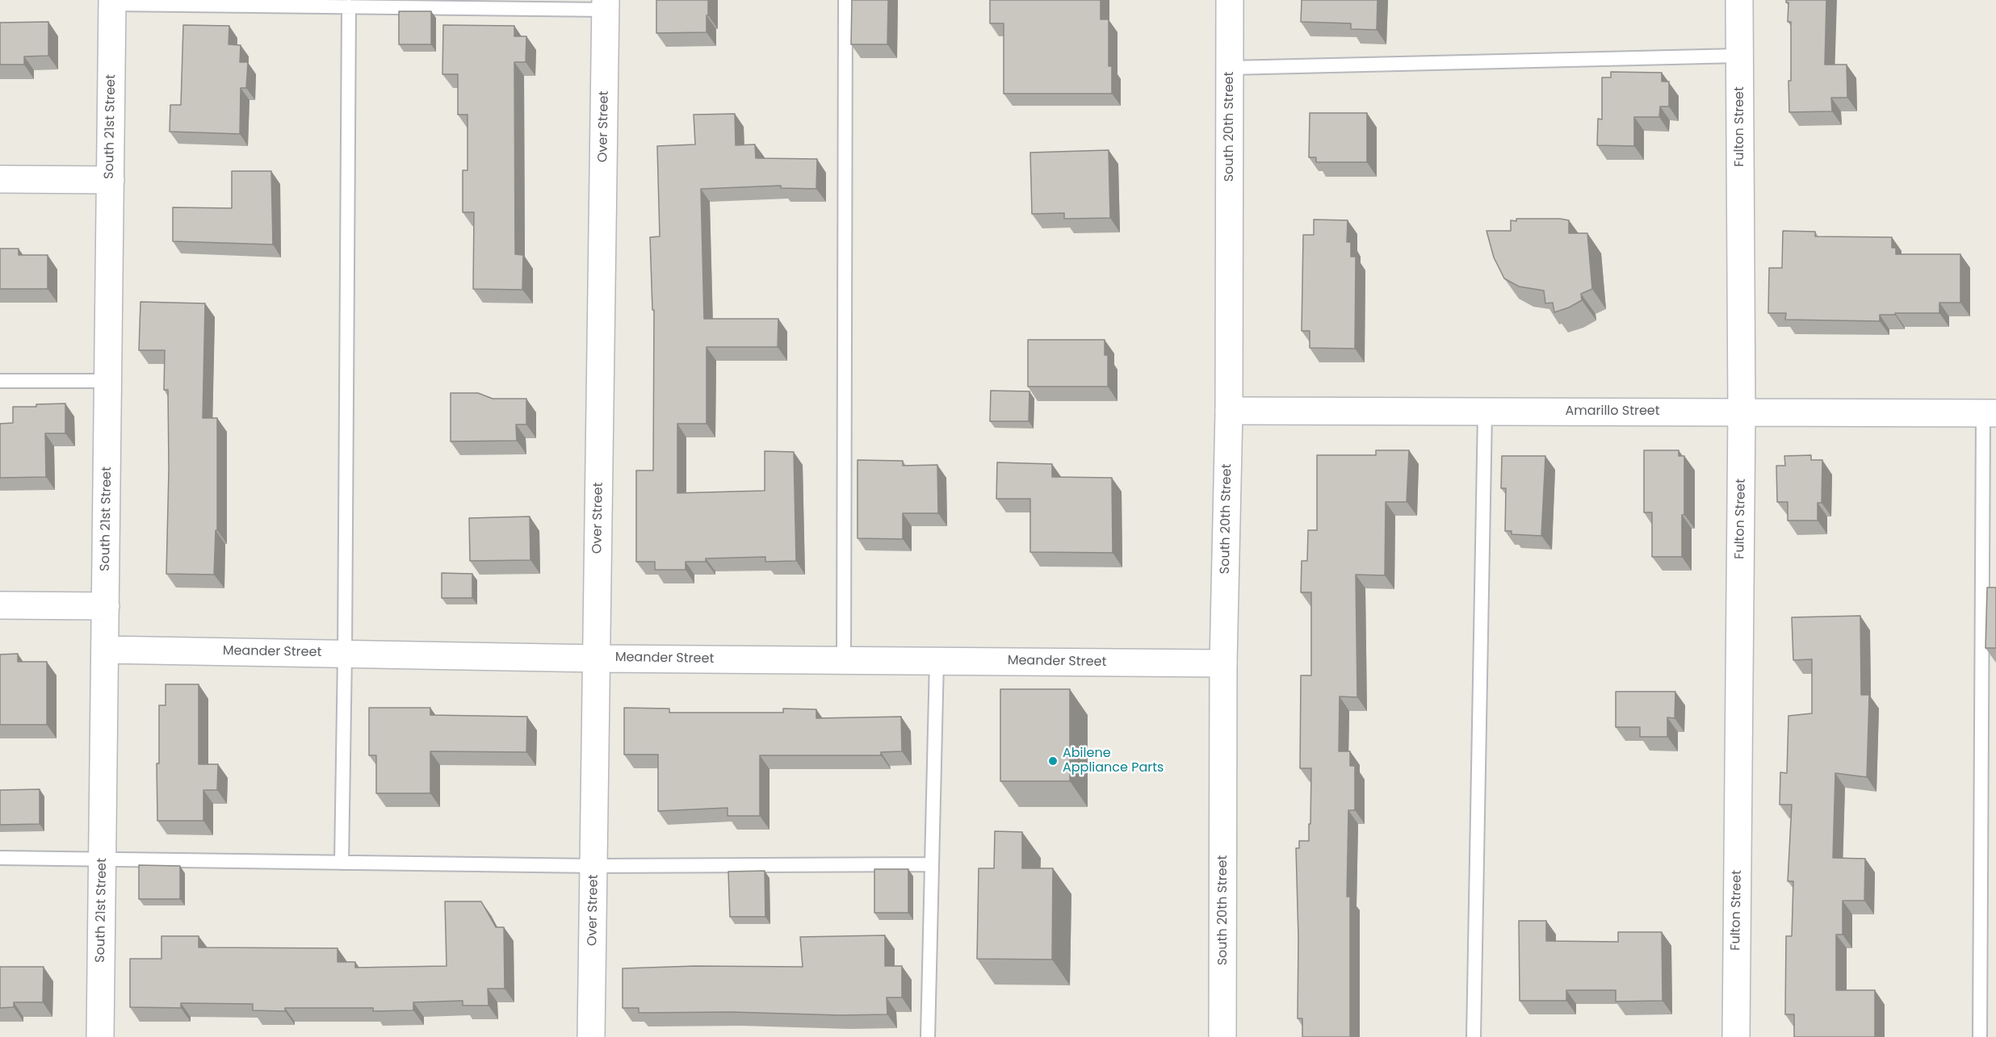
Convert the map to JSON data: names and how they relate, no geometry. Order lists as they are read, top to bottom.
{
  "streets": {
    "street": [
      "South 21st Street",
      "Over Street",
      "South 20th Street",
      "Fulton Street",
      "Amarillo Street",
      "Meander Street"
    ]
  },
  "crossings": [
    ["South 21st Street", "Meander Street"],
    ["Over Street", "Meander Street"],
    ["South 20th Street", "Amarillo Street"],
    ["South 20th Street", "Meander Street"],
    ["Fulton Street", "Amarillo Street"]
  ],
  "places": ["Abilene Appliance Parts"]
}
